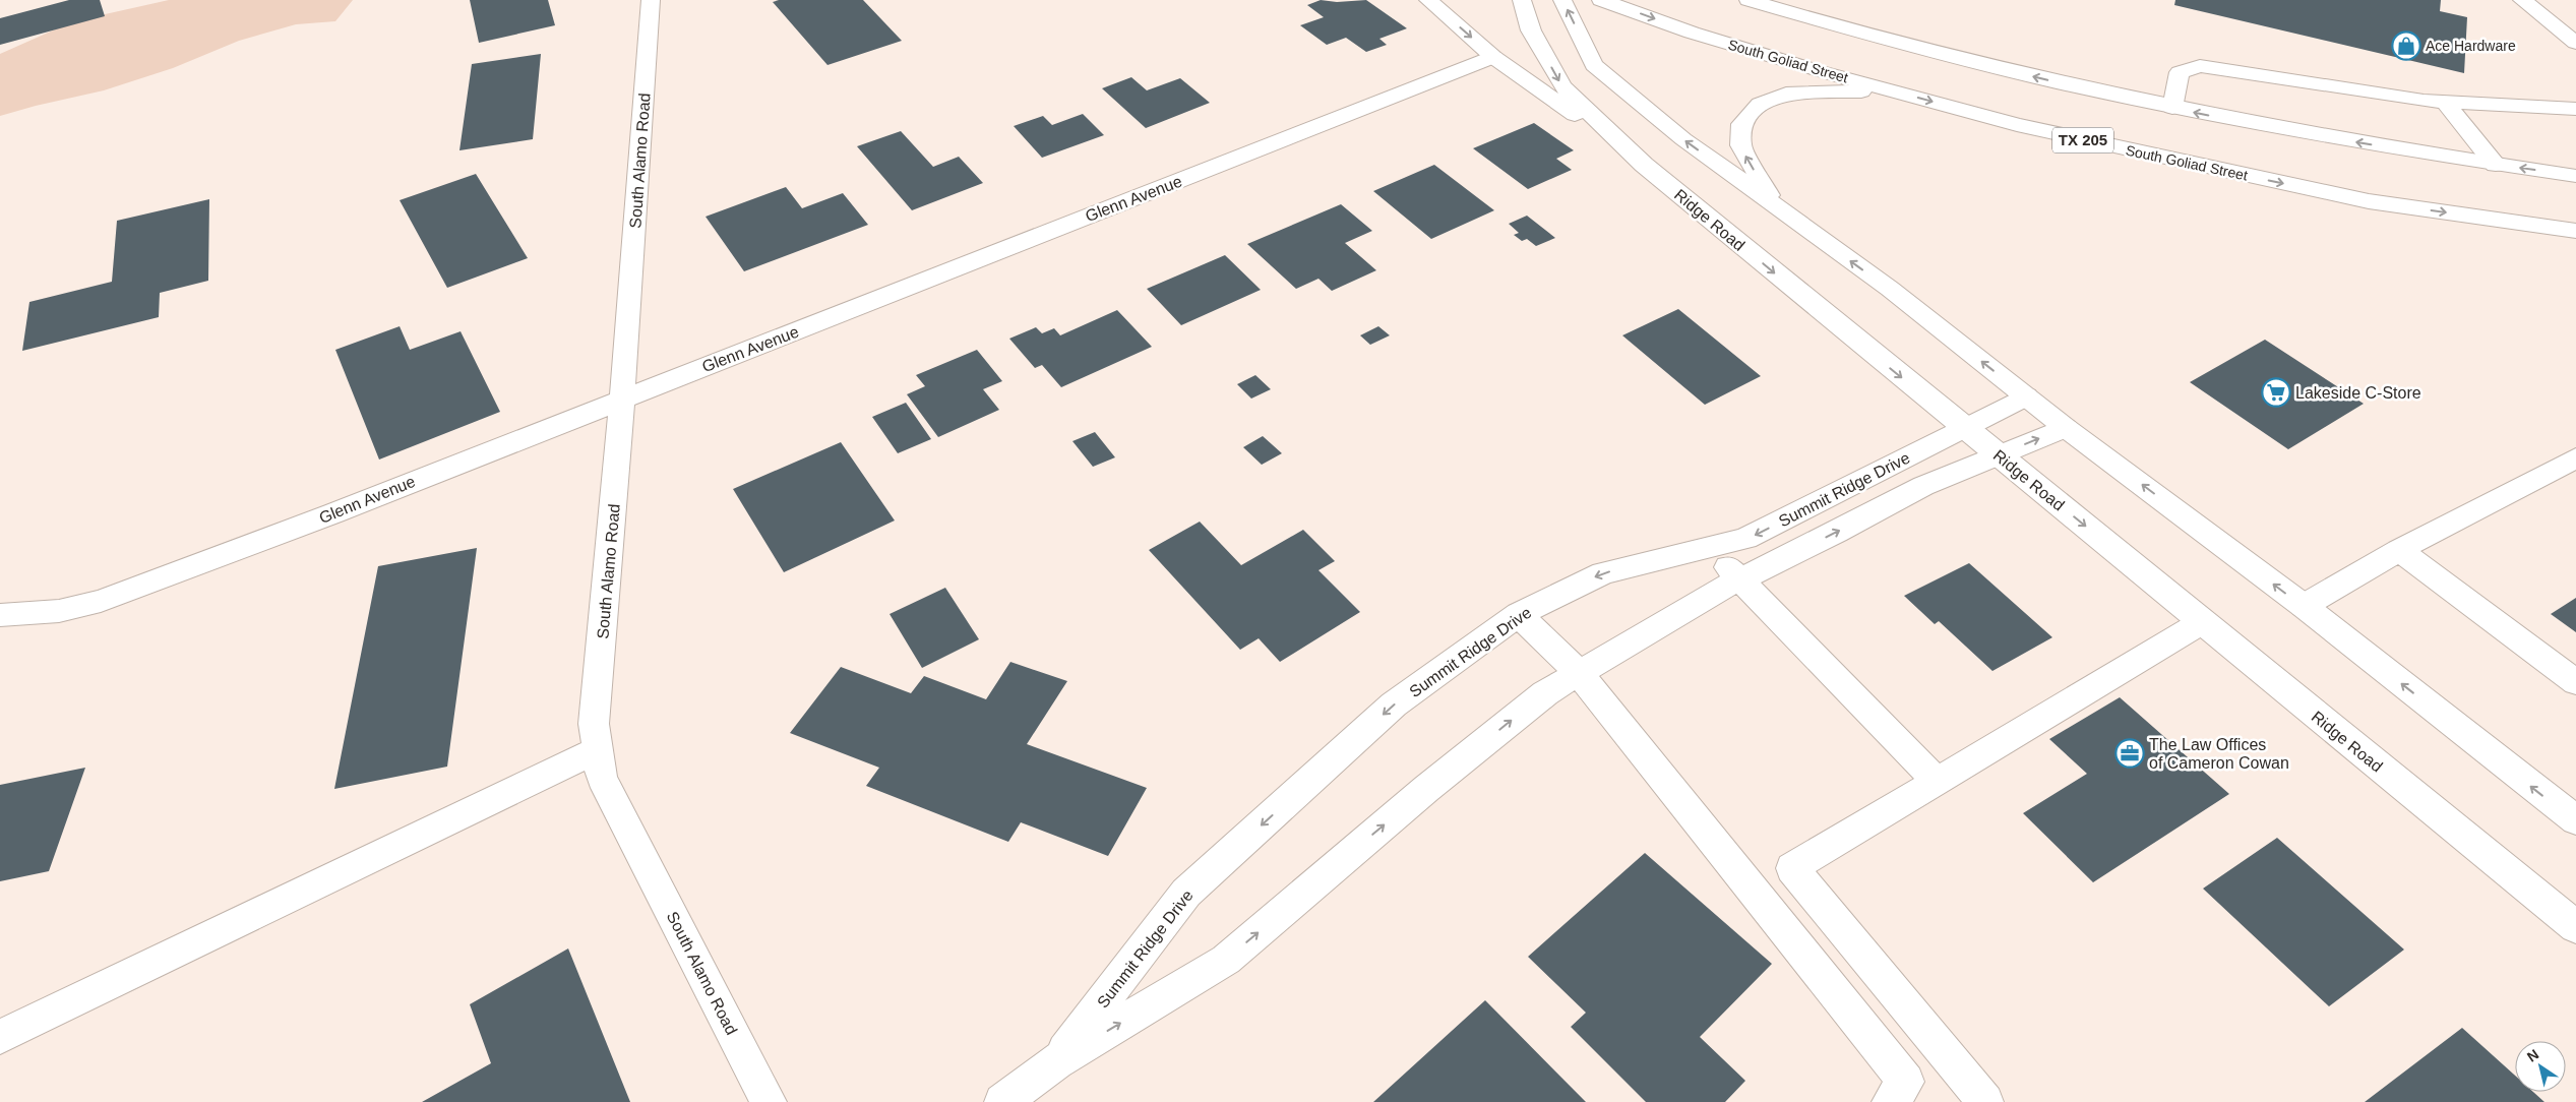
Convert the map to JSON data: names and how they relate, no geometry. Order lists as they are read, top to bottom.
{
  "streets": {
    "main road": [
      "South Goliad Street",
      "TX 205",
      "South Alamo Road",
      "Glenn Avenue",
      "Ridge Road",
      "Summit Ridge Drive"
    ]
  },
  "crossings": [
    ["South Alamo Road", "Glenn Avenue"],
    ["Ridge Road", "Summit Ridge Drive"]
  ],
  "places": {
    "shop": ["Ace Hardware"],
    "supermarket": ["Lakeside C-Store"],
    "office": ["The Law Offices of Cameron Cowan"]
  },
  "north": "top left"
}
